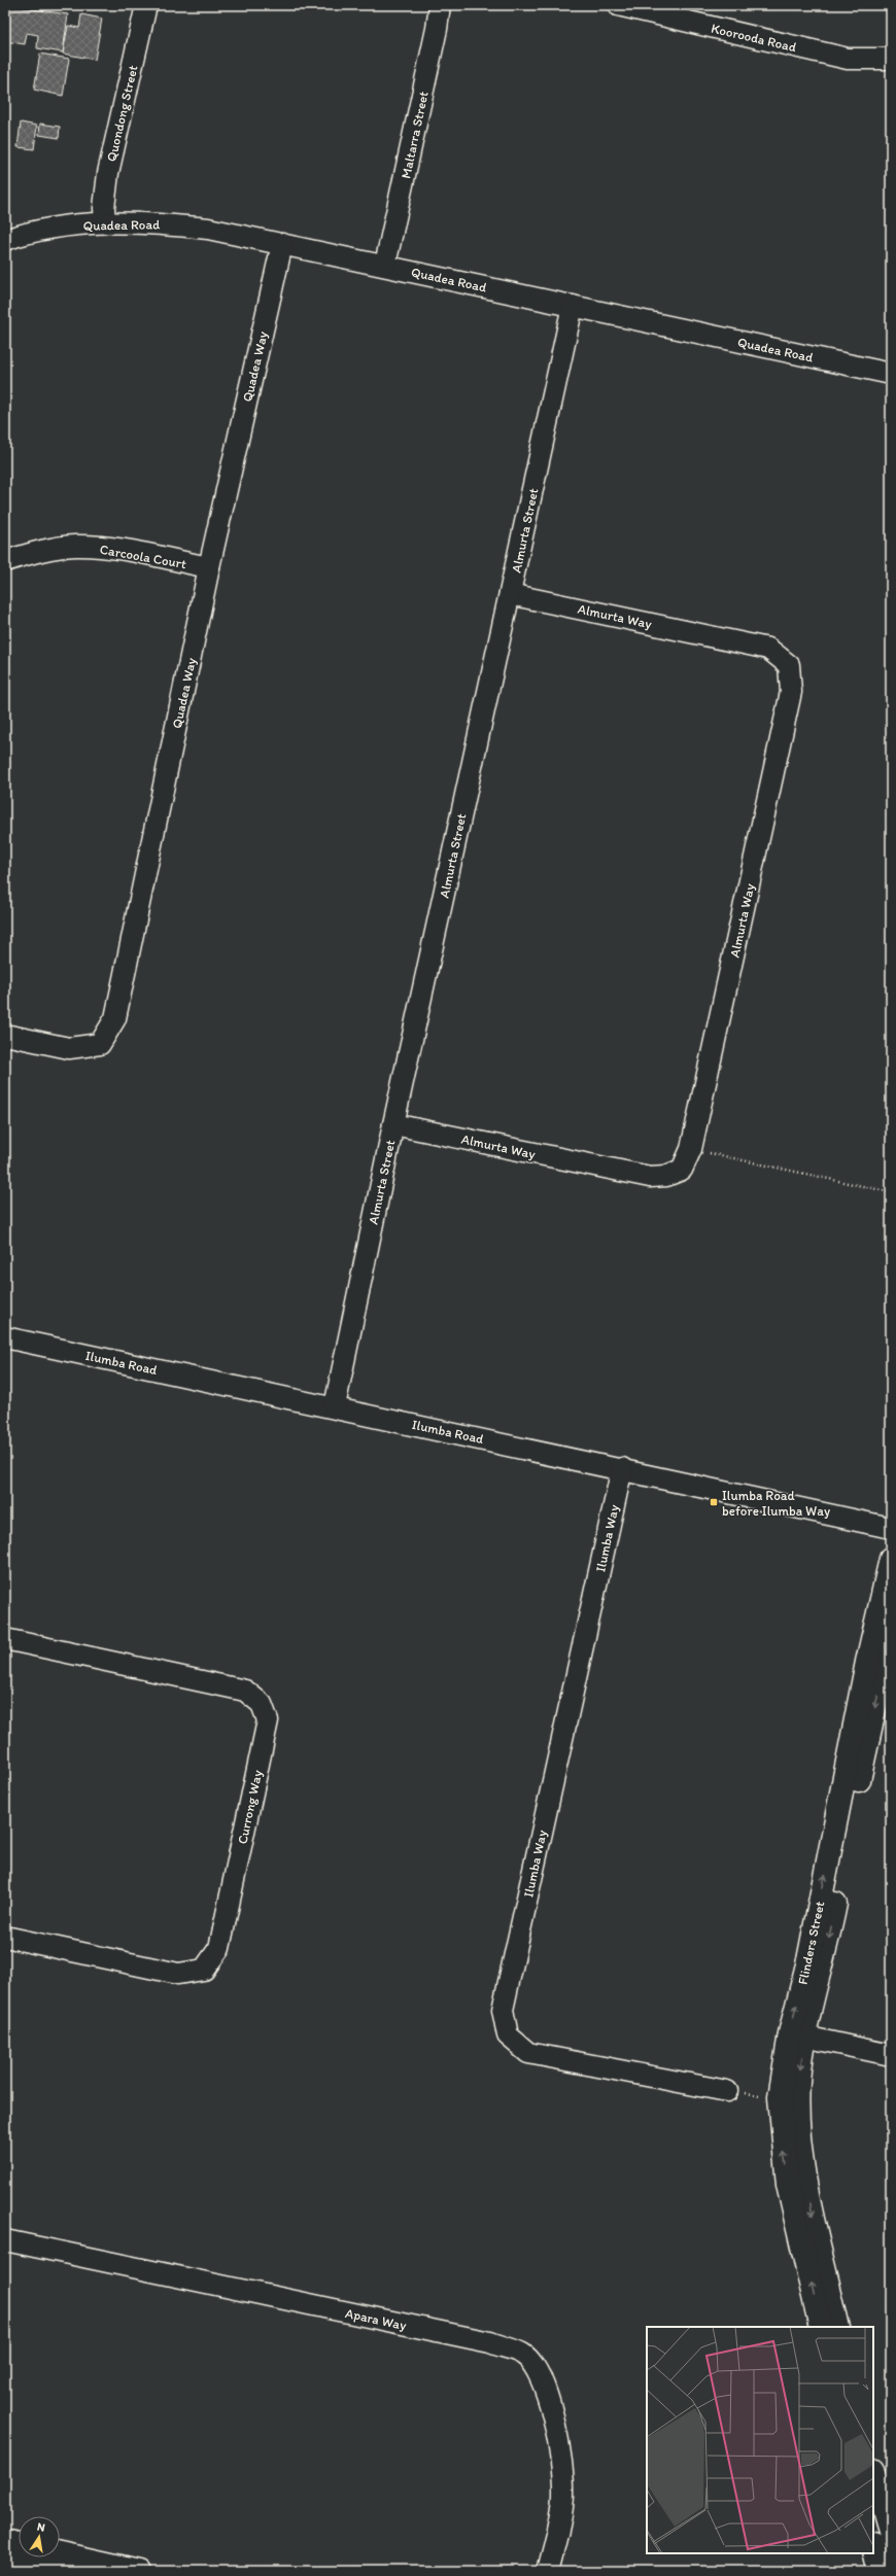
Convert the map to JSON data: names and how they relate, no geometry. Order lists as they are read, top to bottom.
{
  "streets": {
    "main road": ["Flinders Street"],
    "street": [
      "Koorooda Road",
      "Quondong Street",
      "Maltarra Street",
      "Quadea Road",
      "Quadea Way",
      "Almurta Street",
      "Carcoola Court",
      "Almurta Way",
      "Ilumba Road",
      "Ilumba Way",
      "Currong Way",
      "Apara Way"
    ]
  },
  "crossings": [
    ["Quondong Street", "Quadea Road"],
    ["Maltarra Street", "Quadea Road"],
    ["Quadea Road", "Quadea Way"],
    ["Quadea Road", "Almurta Street"],
    ["Quadea Way", "Carcoola Court"],
    ["Almurta Street", "Almurta Way"],
    ["Almurta Street", "Ilumba Road"],
    ["Ilumba Road", "Ilumba Way"]
  ],
  "places": {
    "transit": ["Ilumba Road before Ilumba Way"]
  },
  "north": "top"
}
